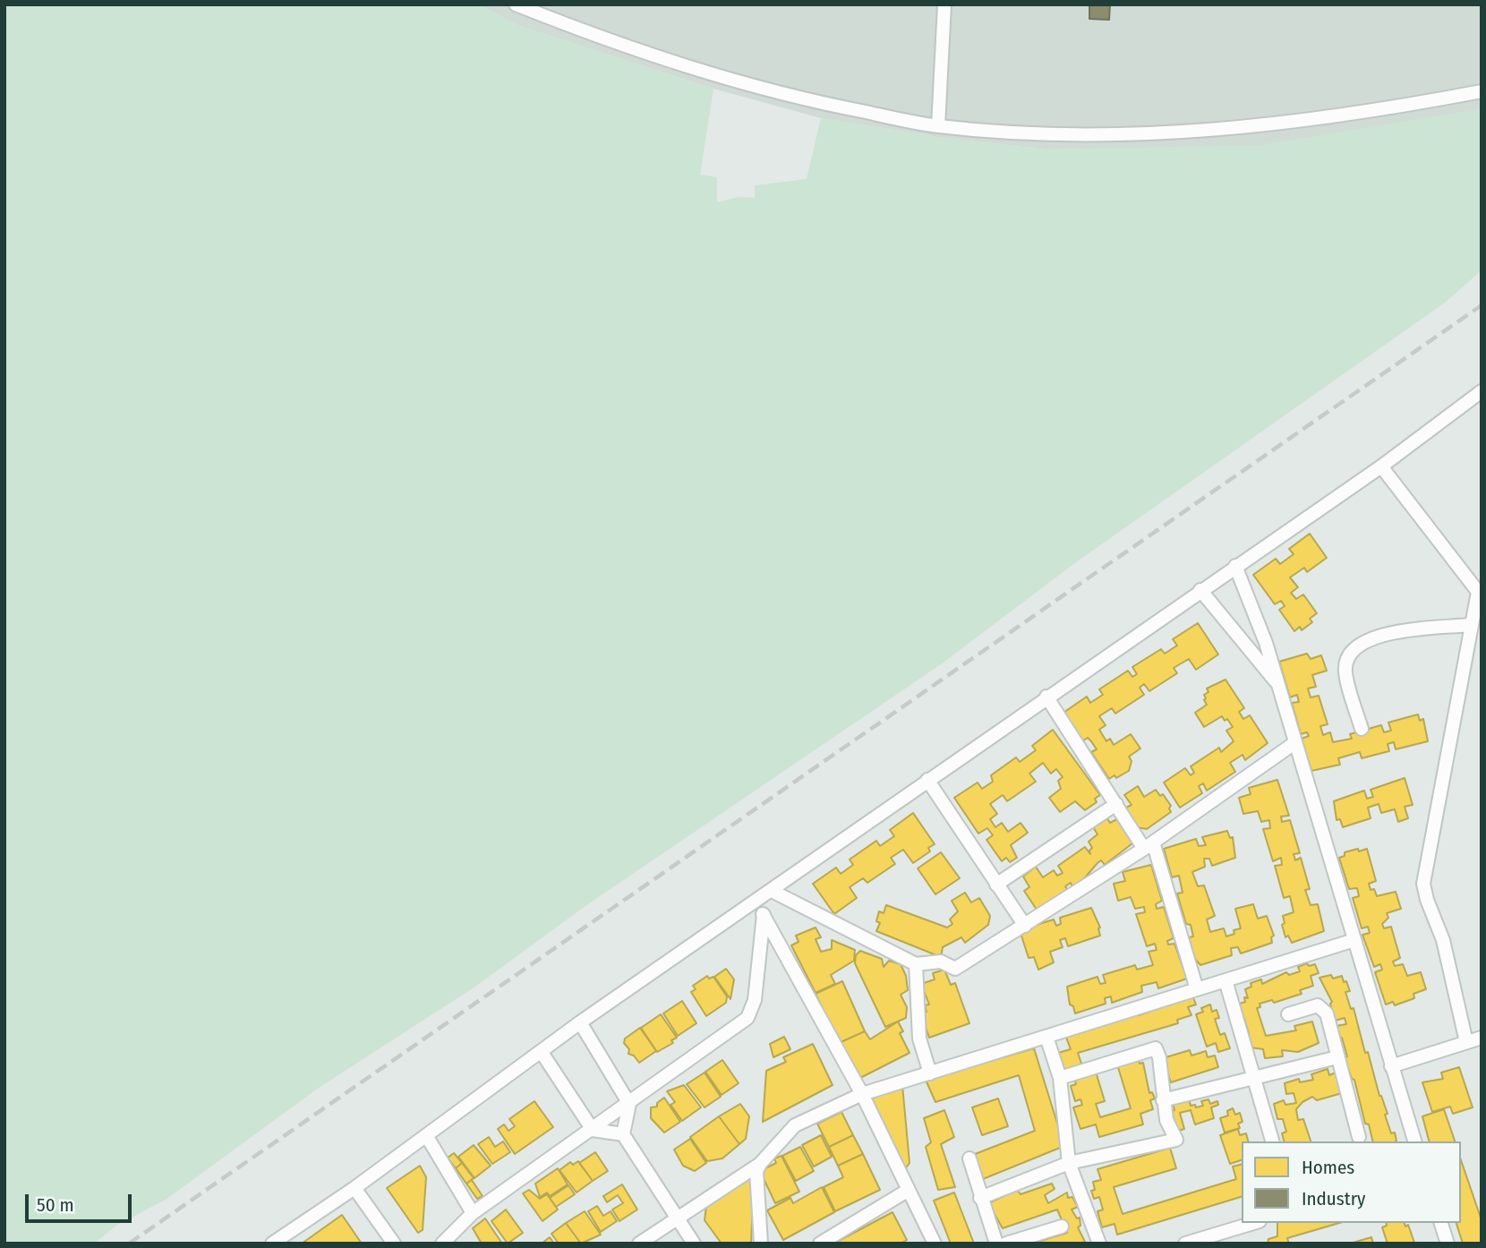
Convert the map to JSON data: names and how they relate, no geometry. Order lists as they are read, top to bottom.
{
  "legend": ["Homes", "Industry"],
  "scale_bar": "50 m"
}
